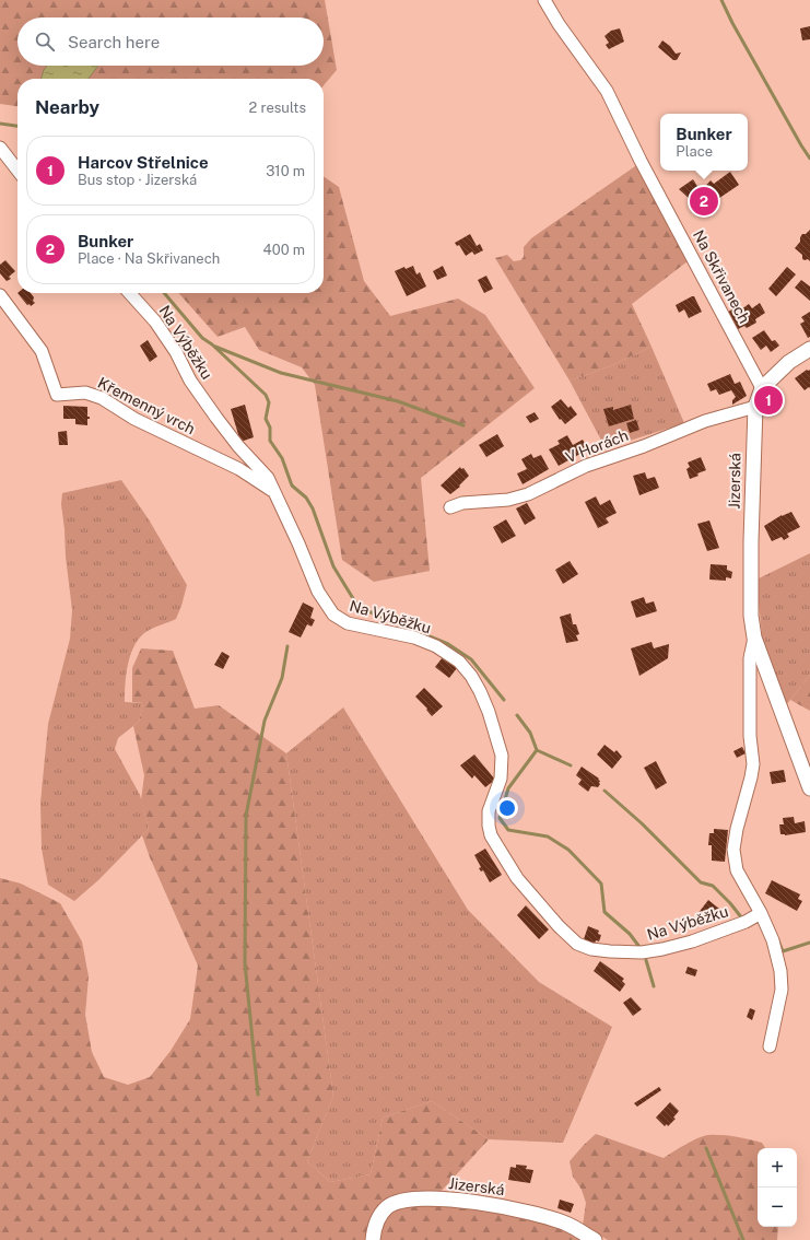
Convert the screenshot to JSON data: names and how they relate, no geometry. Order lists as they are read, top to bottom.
{
  "streets": {
    "street": [
      "Na Skřivanech",
      "Na Výběžku",
      "Křemenný vrch",
      "V Horách",
      "Jizerská"
    ]
  },
  "crossings": [
    ["Na Skřivanech", "Jizerská"],
    ["Na Výběžku", "Křemenný vrch"],
    ["Na Výběžku", "Jizerská"],
    ["V Horách", "Jizerská"]
  ],
  "page": {
    "search": "Search here",
    "heading": ["Nearby", "2 results"],
    "popup": ["Bunker", "Place"],
    "list": [
      {
        "mark": "1",
        "name": "Harcov Střelnice",
        "note": "Bus stop · Jizerská",
        "value": "310 m"
      },
      {
        "mark": "2",
        "name": "Bunker",
        "note": "Place · Na Skřivanech",
        "value": "400 m"
      }
    ],
    "pins": ["2", "1"],
    "map_buttons": ["+", "−"]
  }
}
